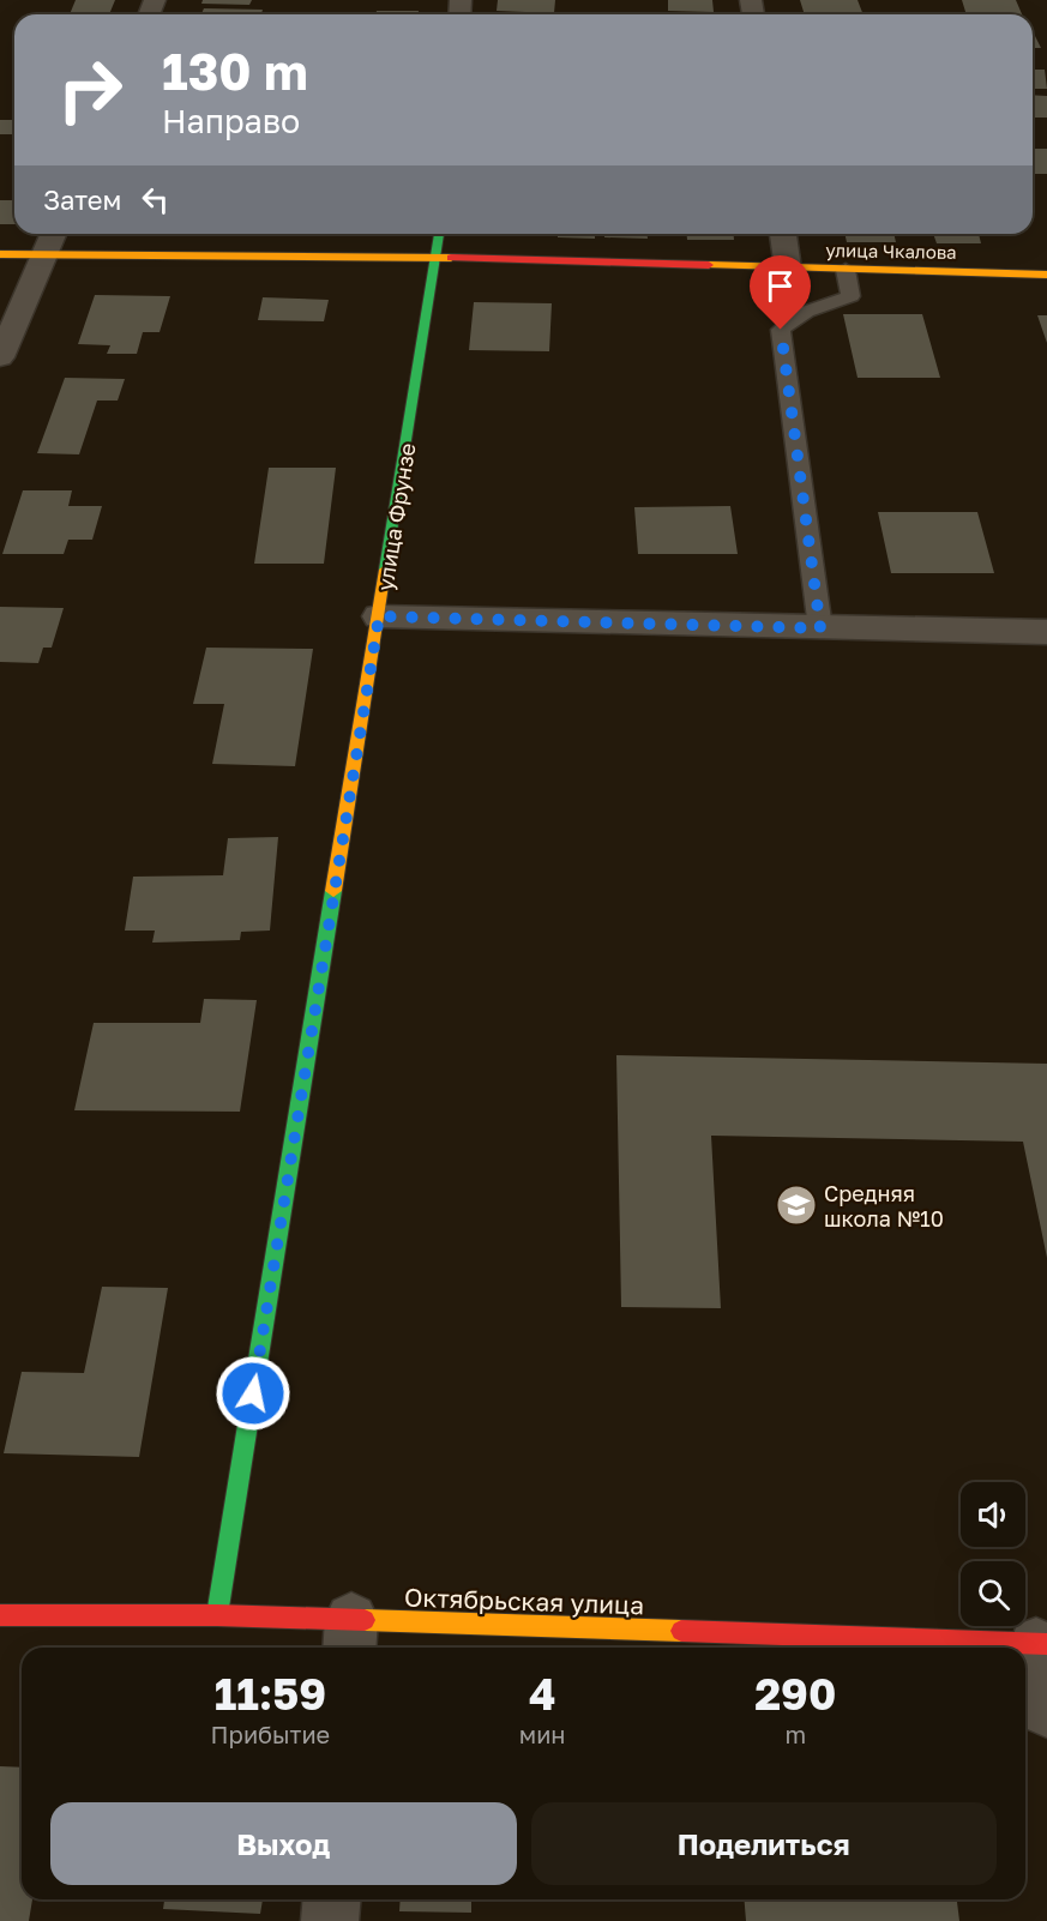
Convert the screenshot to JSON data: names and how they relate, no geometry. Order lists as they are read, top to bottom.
{
  "streets": {
    "street": ["улица Чкалова", "улица Фрунзе", "Октябрьская улица"]
  },
  "crossings": [
    ["улица Чкалова", "улица Фрунзе"],
    ["улица Фрунзе", "Октябрьская улица"]
  ],
  "places": {
    "school or university": ["Средняя школа №10"]
  },
  "page": {
    "turn": ["130 m", "Направо"],
    "then": "Затем",
    "eta": [
      "11:59",
      "Прибытие",
      "4",
      "мин",
      "290",
      "m"
    ],
    "buttons": ["Выход", "Поделиться"]
  }
}
